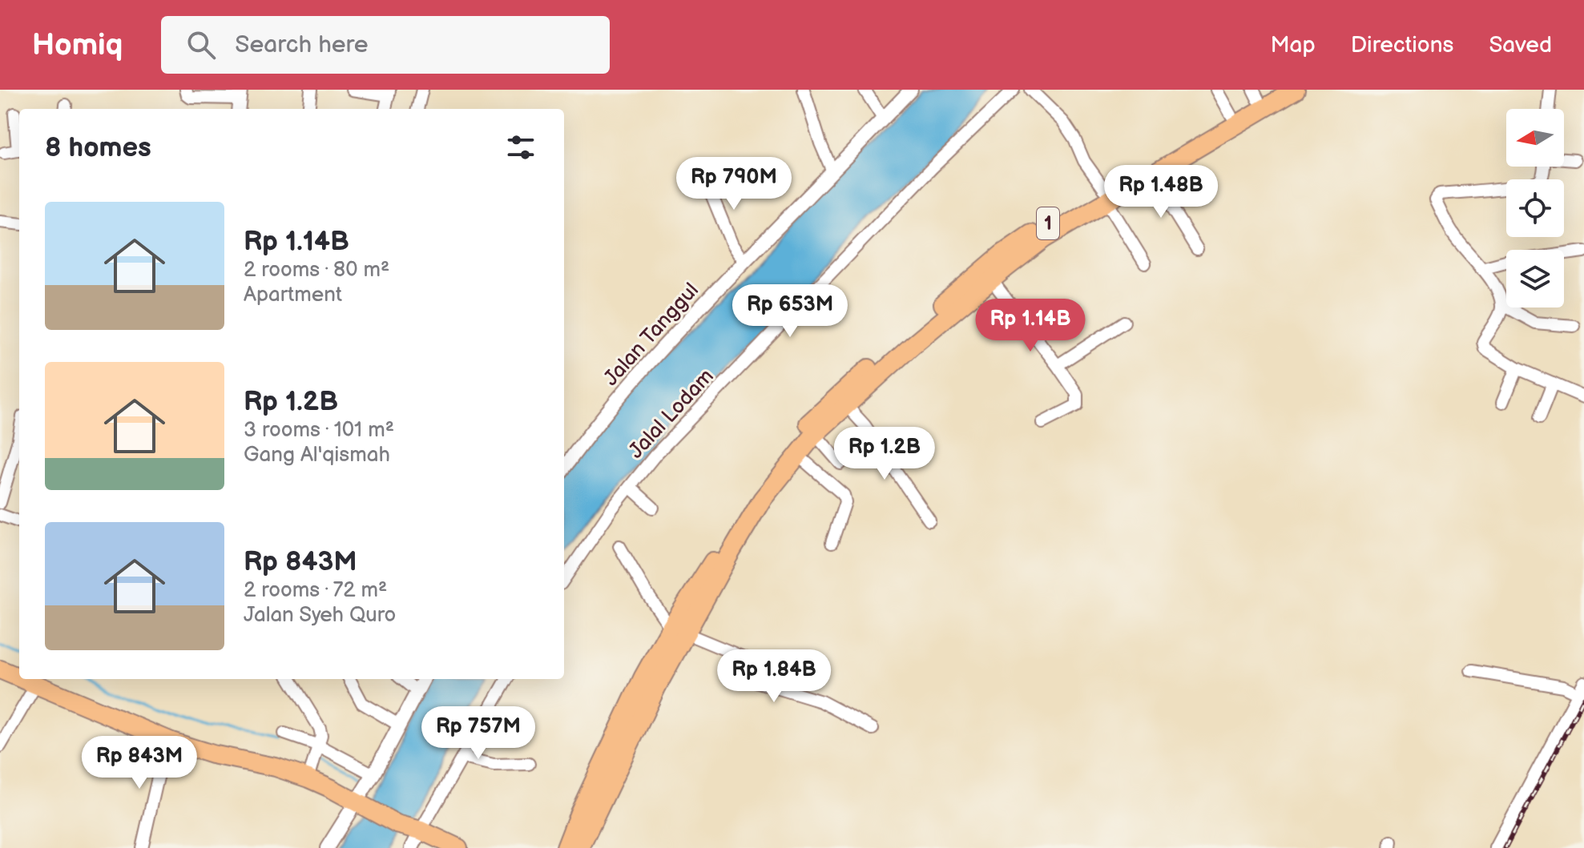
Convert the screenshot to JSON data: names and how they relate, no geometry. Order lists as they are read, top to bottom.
{
  "streets": {
    "main road": ["1"],
    "street": ["Jalan Tanggul", "Jalal Lodam"]
  },
  "north": "left",
  "page": {
    "header": "Homiq",
    "search": "Search here",
    "nav": ["Map", "Directions", "Saved"],
    "heading": "8 homes",
    "price": [
      "Rp 790M",
      "Rp 1.48B",
      "Rp 653M",
      "Rp 1.14B",
      "Rp 1.2B",
      "Rp 1.84B",
      "Rp 757M",
      "Rp 843M"
    ],
    "list": [
      {
        "name": "Rp 1.14B",
        "note": "2 rooms · 80 m² · Apartment"
      },
      {
        "name": "Rp 1.2B",
        "note": "3 rooms · 101 m² · Gang Al'qismah"
      },
      {
        "name": "Rp 843M",
        "note": "2 rooms · 72 m² · Jalan Syeh Quro"
      }
    ]
  }
}
